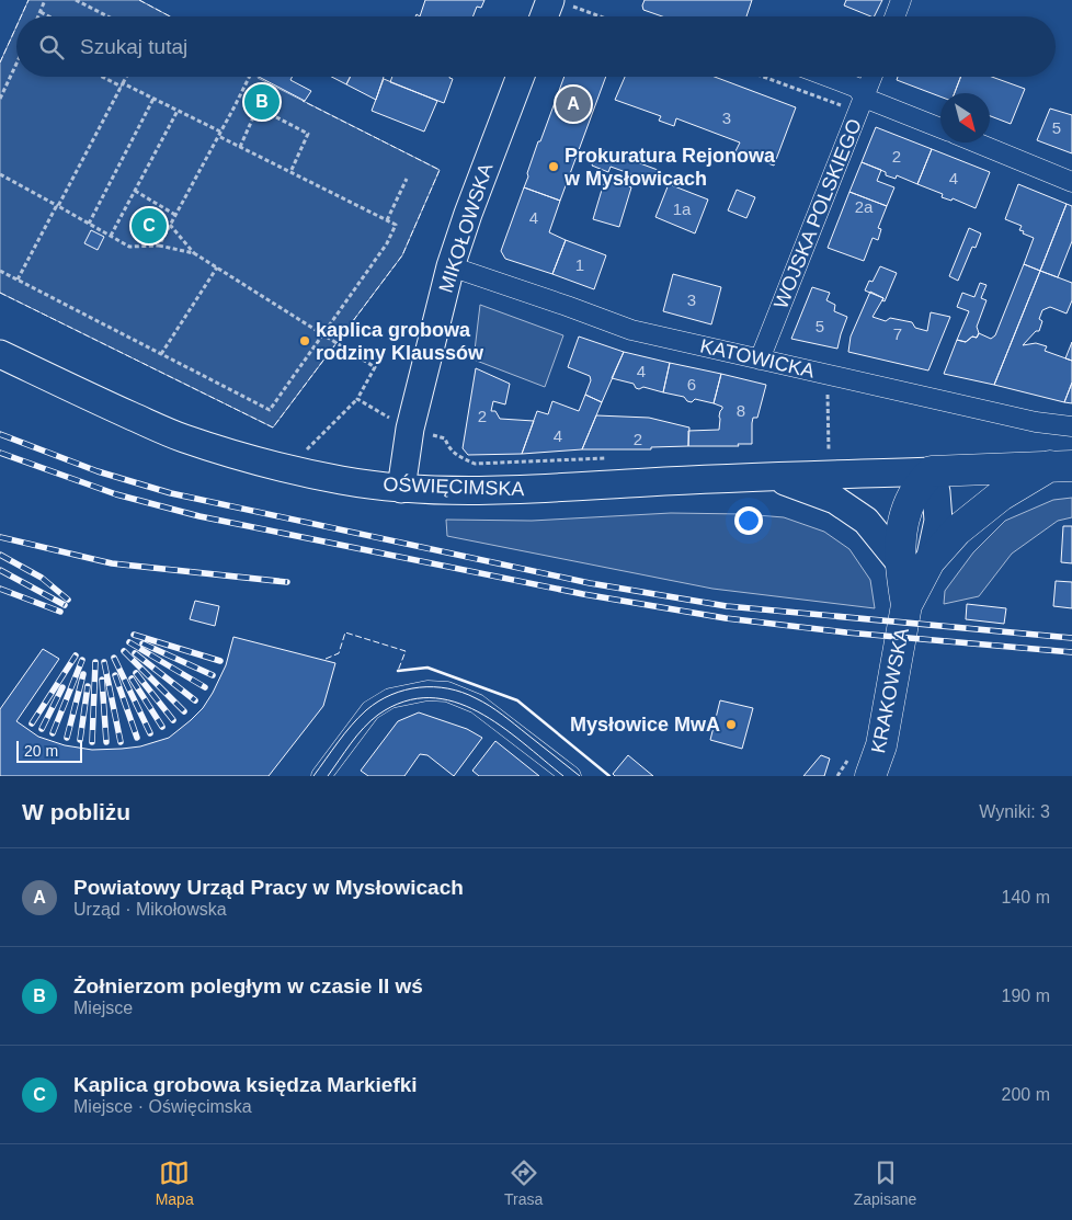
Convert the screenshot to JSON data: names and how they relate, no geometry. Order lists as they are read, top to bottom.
{
  "streets": {
    "main road": ["MIKOŁOWSKA", "OŚWIĘCIMSKA", "KRAKOWSKA"],
    "street": ["WOJSKA POLSKIEGO", "KATOWICKA"]
  },
  "crossings": [
    ["WOJSKA POLSKIEGO", "KATOWICKA"],
    ["MIKOŁOWSKA", "KATOWICKA"],
    ["MIKOŁOWSKA", "OŚWIĘCIMSKA"],
    ["OŚWIĘCIMSKA", "KRAKOWSKA"]
  ],
  "places": ["Prokuratura Rejonowa w Mysłowicach", "kaplica grobowa rodziny Klaussów", "Mysłowice MwA"],
  "house_numbers": [
    "3",
    "5",
    "2",
    "4",
    "2a",
    "1a",
    "4",
    "1",
    "3",
    "5",
    "7",
    "4",
    "6",
    "8",
    "2",
    "4",
    "2"
  ],
  "scale_bar": "20 m",
  "north": "bottom right",
  "page": {
    "search": "Szukaj tutaj",
    "pins": ["B", "A", "C"],
    "scale": "20 m",
    "heading": ["W pobliżu", "Wyniki: 3"],
    "list": [
      {
        "mark": "A",
        "name": "Powiatowy Urząd Pracy w Mysłowicach",
        "note": "Urząd · Mikołowska",
        "value": "140 m"
      },
      {
        "mark": "B",
        "name": "Żołnierzom poległym w czasie II wś",
        "note": "Miejsce",
        "value": "190 m"
      },
      {
        "mark": "C",
        "name": "Kaplica grobowa księdza Markiefki",
        "note": "Miejsce · Oświęcimska",
        "value": "200 m"
      }
    ],
    "nav": ["Mapa", "Trasa", "Zapisane"]
  }
}
